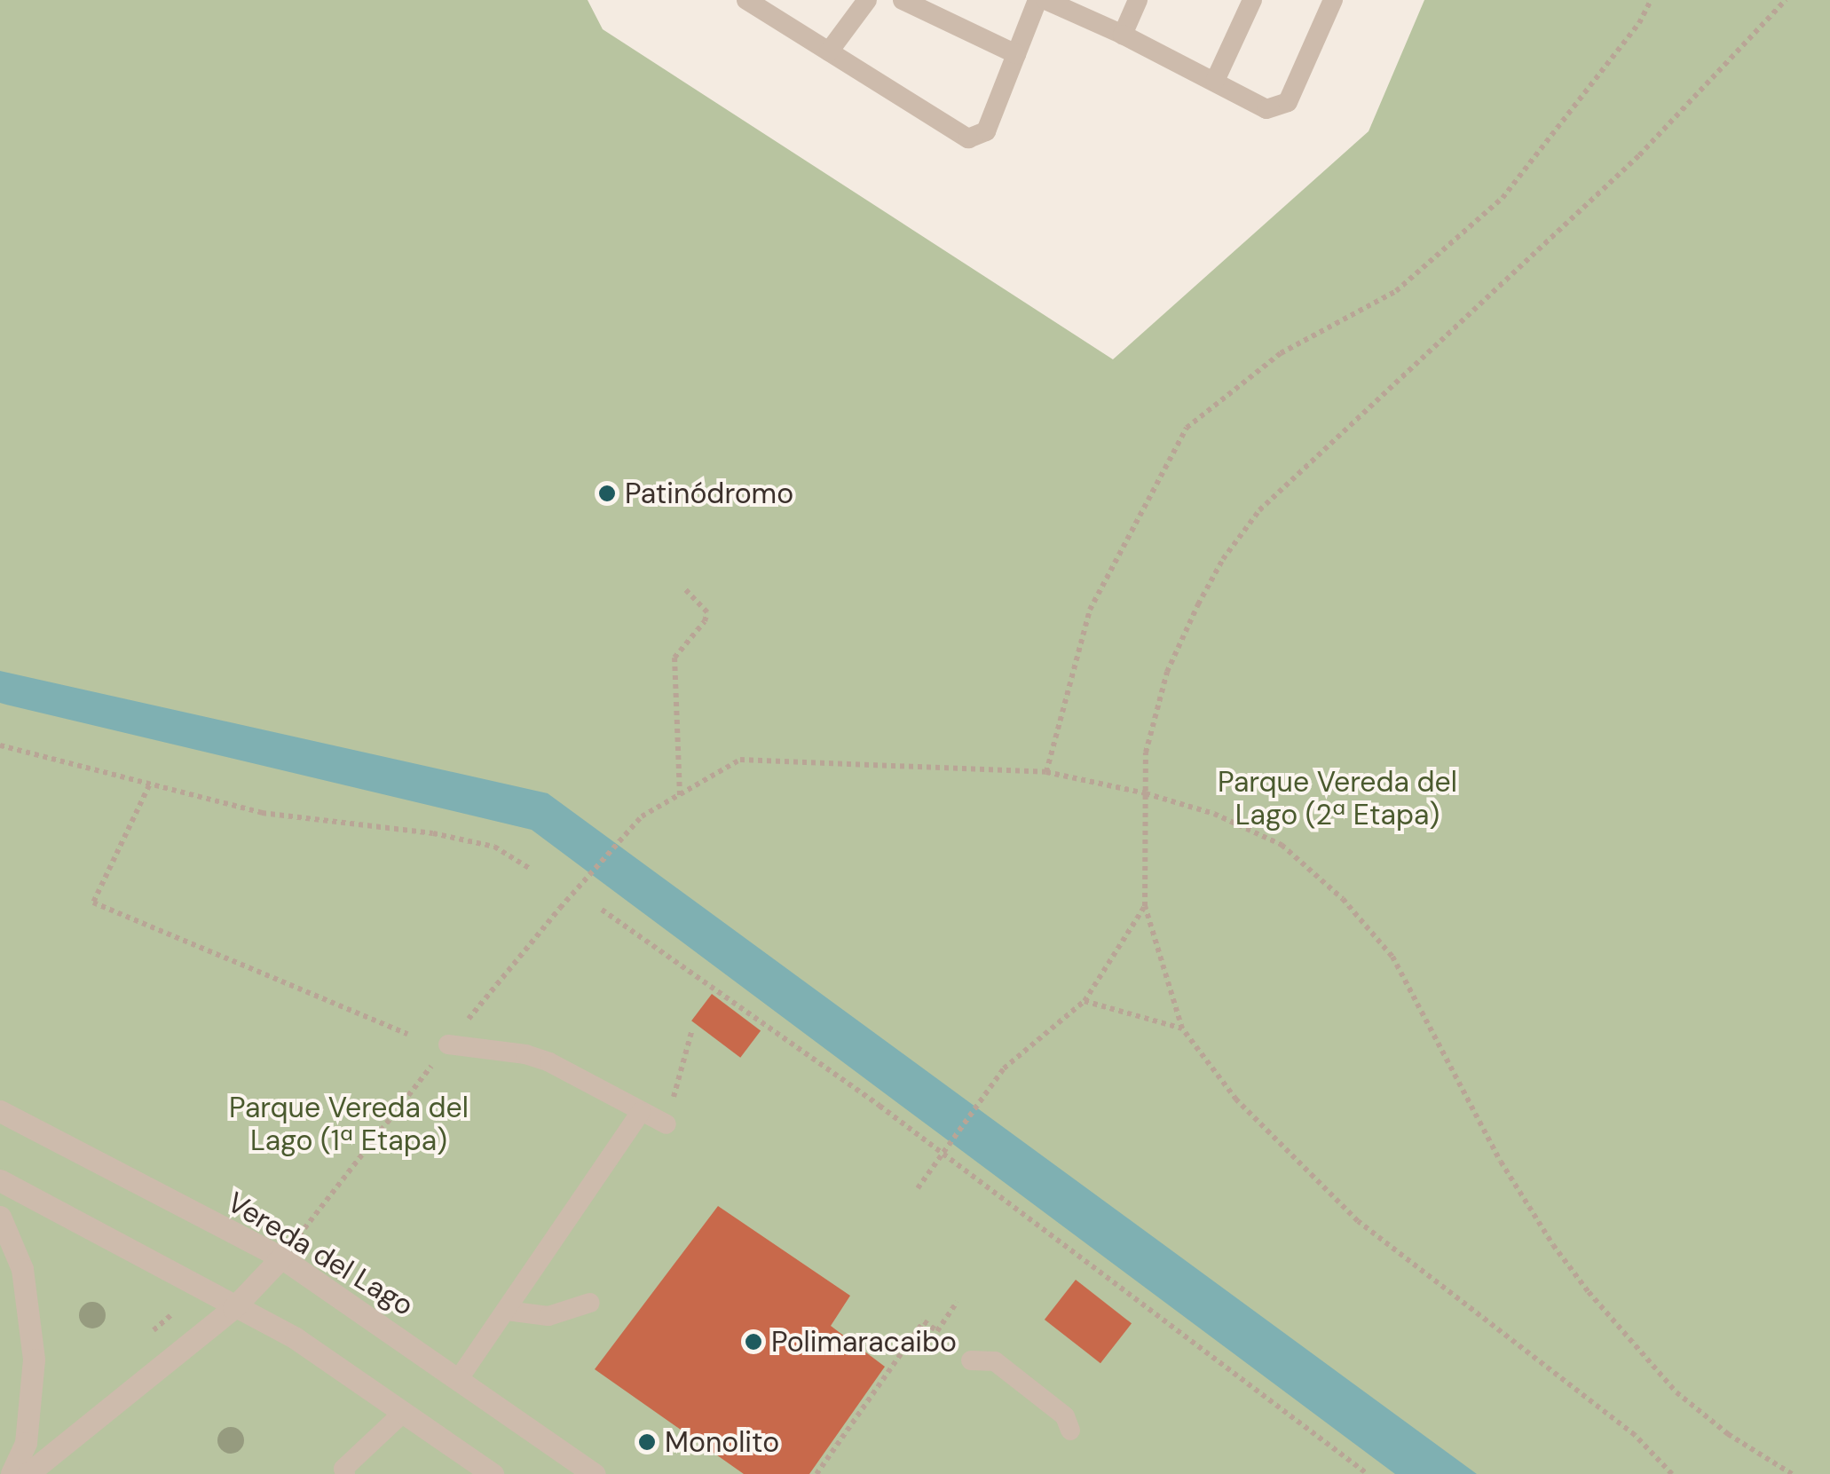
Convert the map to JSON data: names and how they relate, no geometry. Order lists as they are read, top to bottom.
{
  "streets": {
    "street": ["Vereda del Lago"]
  },
  "parks": ["Parque Vereda del Lago (2ª Etapa)", "Parque Vereda del Lago (1ª Etapa)"],
  "places": ["Patinódromo", "Polimaracaibo", "Monolito"]
}
